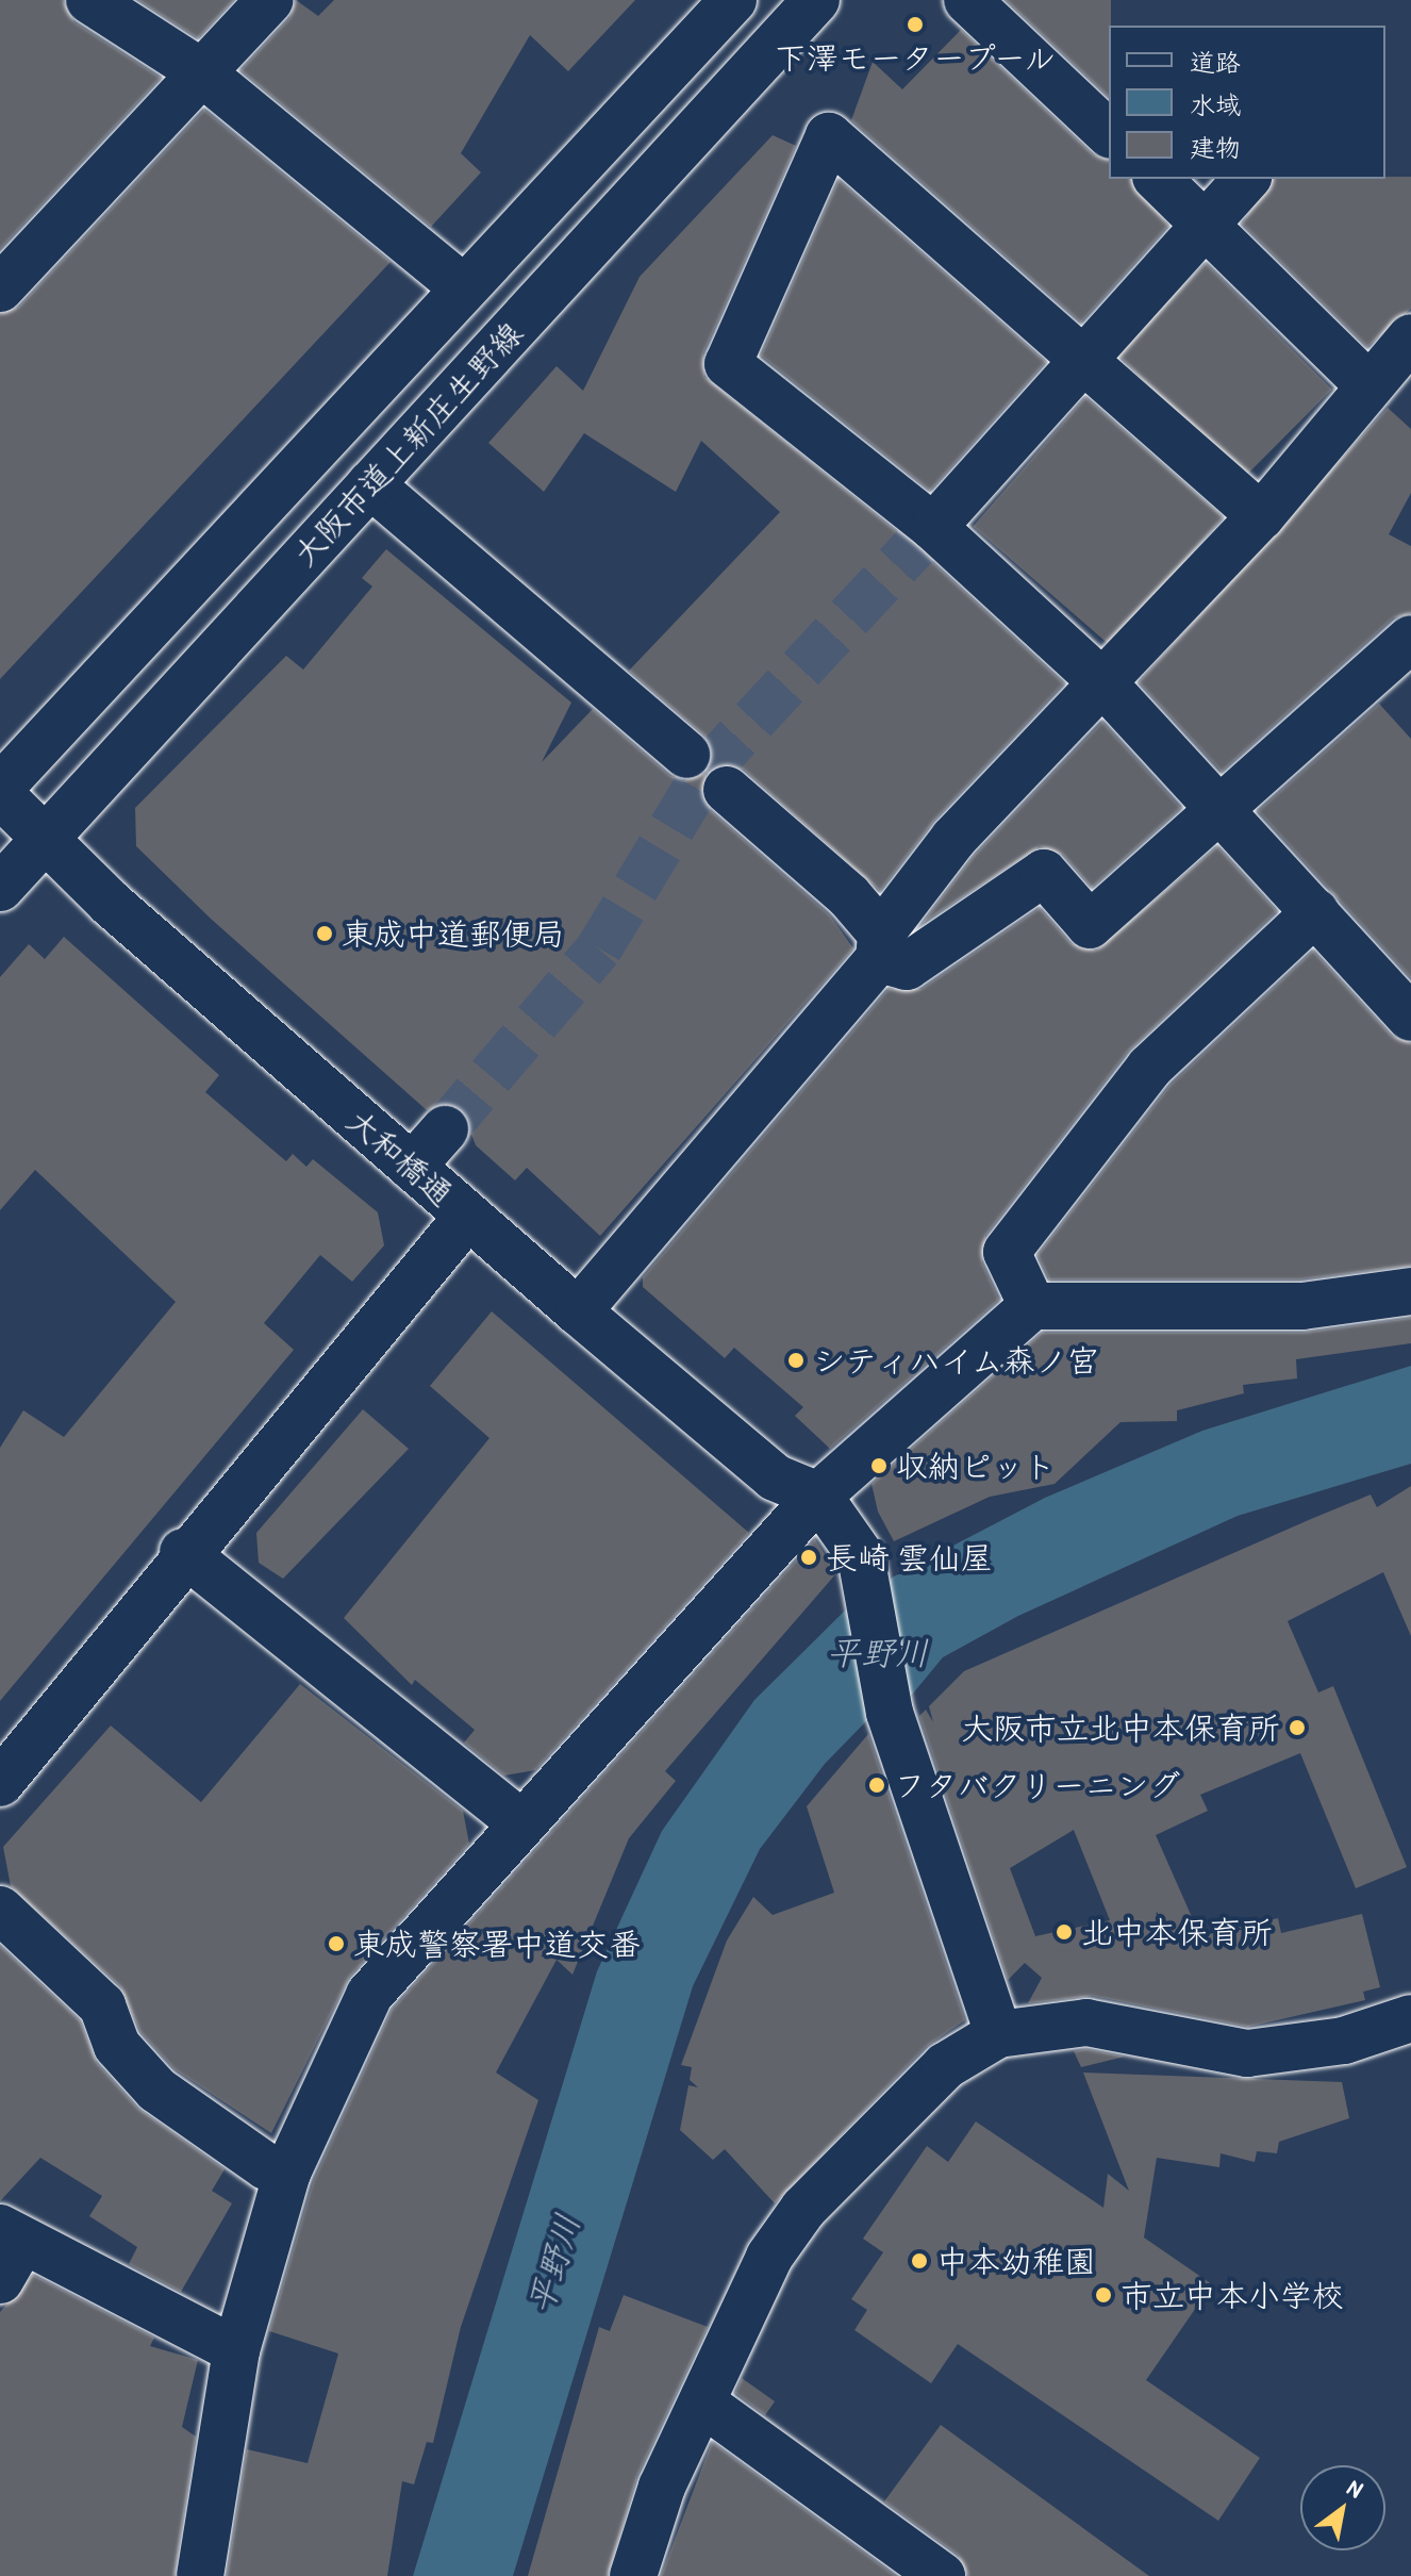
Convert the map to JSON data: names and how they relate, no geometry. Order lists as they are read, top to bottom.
{
  "streets": {
    "street": ["大阪市道上新庄生野線", "大和橋通"]
  },
  "crossings": [
    ["大阪市道上新庄生野線", "大和橋通"]
  ],
  "water": ["平野川"],
  "places": [
    "下澤モータープール",
    "東成中道郵便局",
    "シティハイム森ノ宮",
    "収納ピット",
    "長崎 雲仙屋",
    "大阪市立北中本保育所",
    "フタバクリーニング",
    "北中本保育所",
    "東成警察署中道交番",
    "中本幼稚園",
    "市立中本小学校"
  ],
  "legend": ["道路", "水域", "建物"],
  "north": "top right"
}
